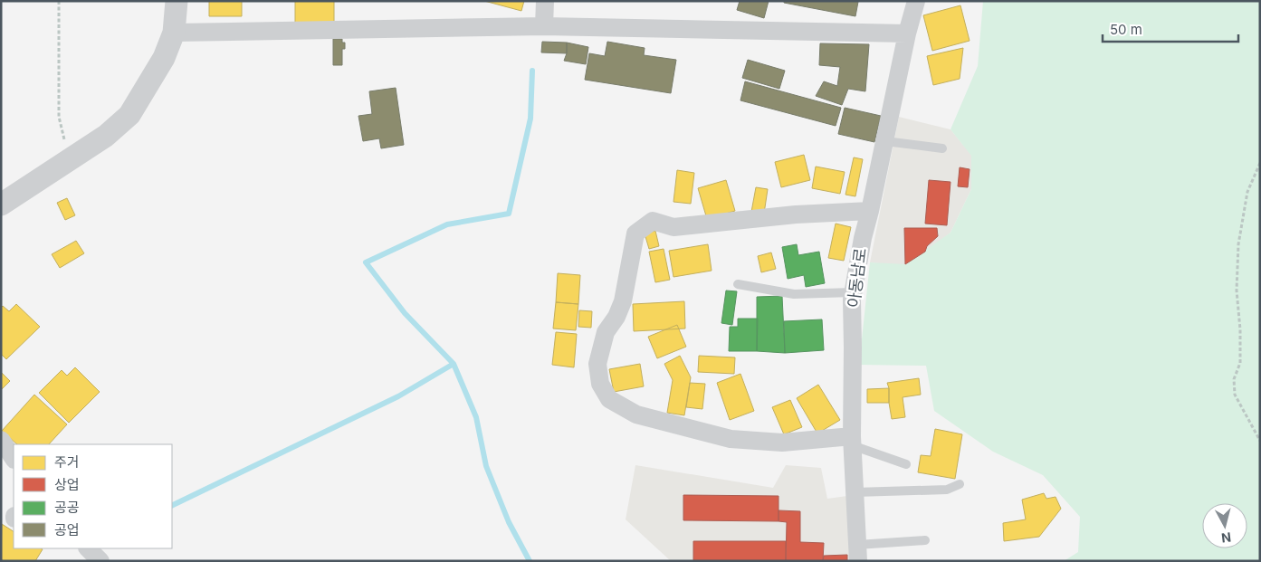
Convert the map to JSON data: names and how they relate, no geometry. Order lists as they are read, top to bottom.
{
  "streets": {
    "street": ["아동남로"]
  },
  "legend": [
    "주거",
    "상업",
    "공공",
    "공업"
  ],
  "scale_bar": "50 m",
  "north": "bottom"
}
